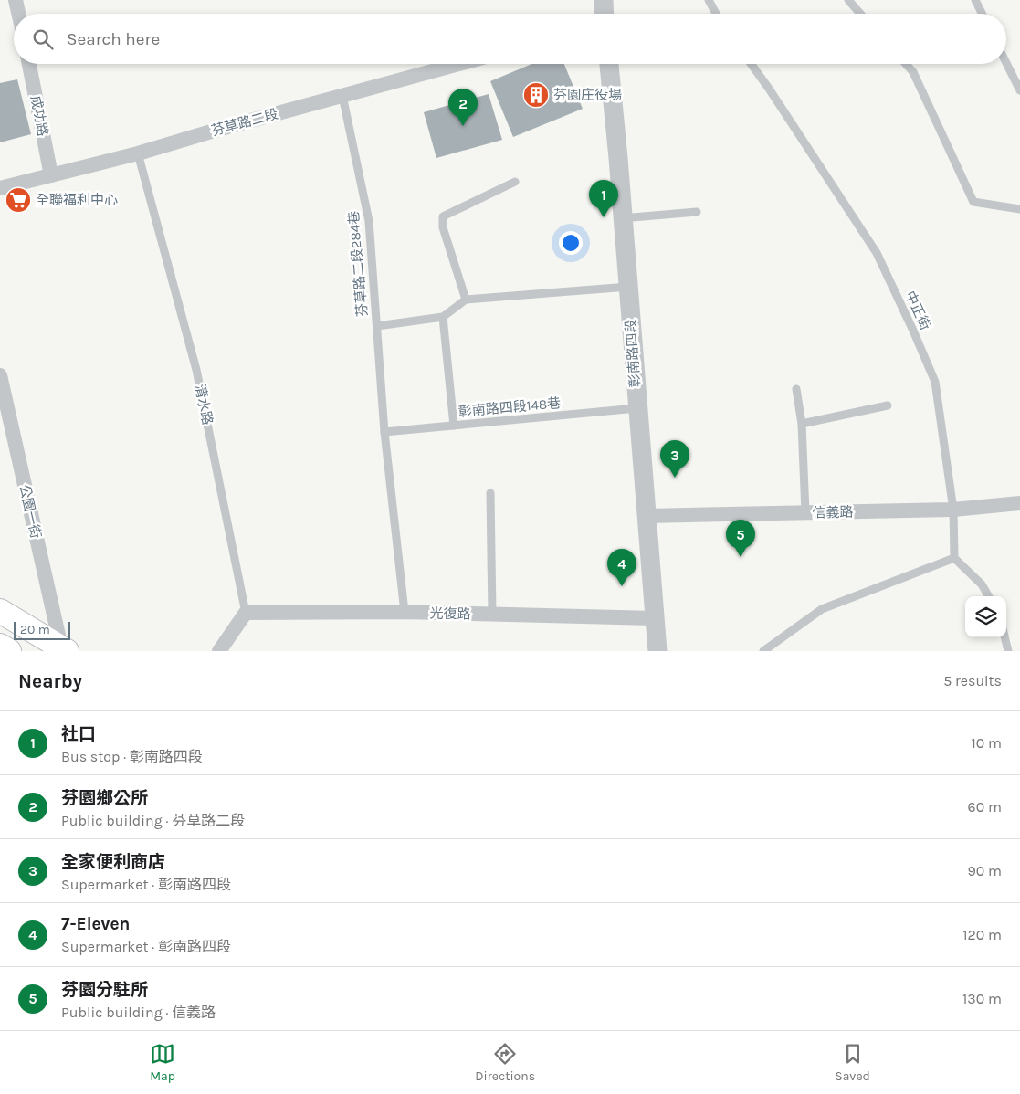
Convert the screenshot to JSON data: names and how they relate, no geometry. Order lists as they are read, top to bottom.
{
  "streets": {
    "street": [
      "成功路",
      "芬草路二段",
      "彰南路四段",
      "公園一街",
      "信義路",
      "光復路"
    ],
    "lane": [
      "芬草路二段284巷",
      "中正街",
      "清水路",
      "彰南路四段148巷"
    ]
  },
  "crossings": [
    ["成功路", "芬草路二段"],
    ["芬草路二段", "芬草路二段284巷"],
    ["芬草路二段", "清水路"],
    ["芬草路二段284巷", "彰南路四段148巷"],
    ["芬草路二段284巷", "光復路"],
    ["中正街", "信義路"],
    ["彰南路四段", "彰南路四段148巷"],
    ["彰南路四段", "信義路"],
    ["彰南路四段", "光復路"],
    ["清水路", "光復路"]
  ],
  "places": {
    "building": ["芬園庄役場"],
    "supermarket": ["全聯福利中心"]
  },
  "scale_bar": "20 m",
  "page": {
    "search": "Search here",
    "pins": [
      "2",
      "1",
      "3",
      "5",
      "4"
    ],
    "scale": "20 m",
    "heading": ["Nearby", "5 results"],
    "list": [
      {
        "mark": "1",
        "name": "社口",
        "note": "Bus stop · 彰南路四段",
        "value": "10 m"
      },
      {
        "mark": "2",
        "name": "芬園鄉公所",
        "note": "Public building · 芬草路二段",
        "value": "60 m"
      },
      {
        "mark": "3",
        "name": "全家便利商店",
        "note": "Supermarket · 彰南路四段",
        "value": "90 m"
      },
      {
        "mark": "4",
        "name": "7-Eleven",
        "note": "Supermarket · 彰南路四段",
        "value": "120 m"
      },
      {
        "mark": "5",
        "name": "芬園分駐所",
        "note": "Public building · 信義路",
        "value": "130 m"
      }
    ],
    "nav": ["Map", "Directions", "Saved"]
  }
}
